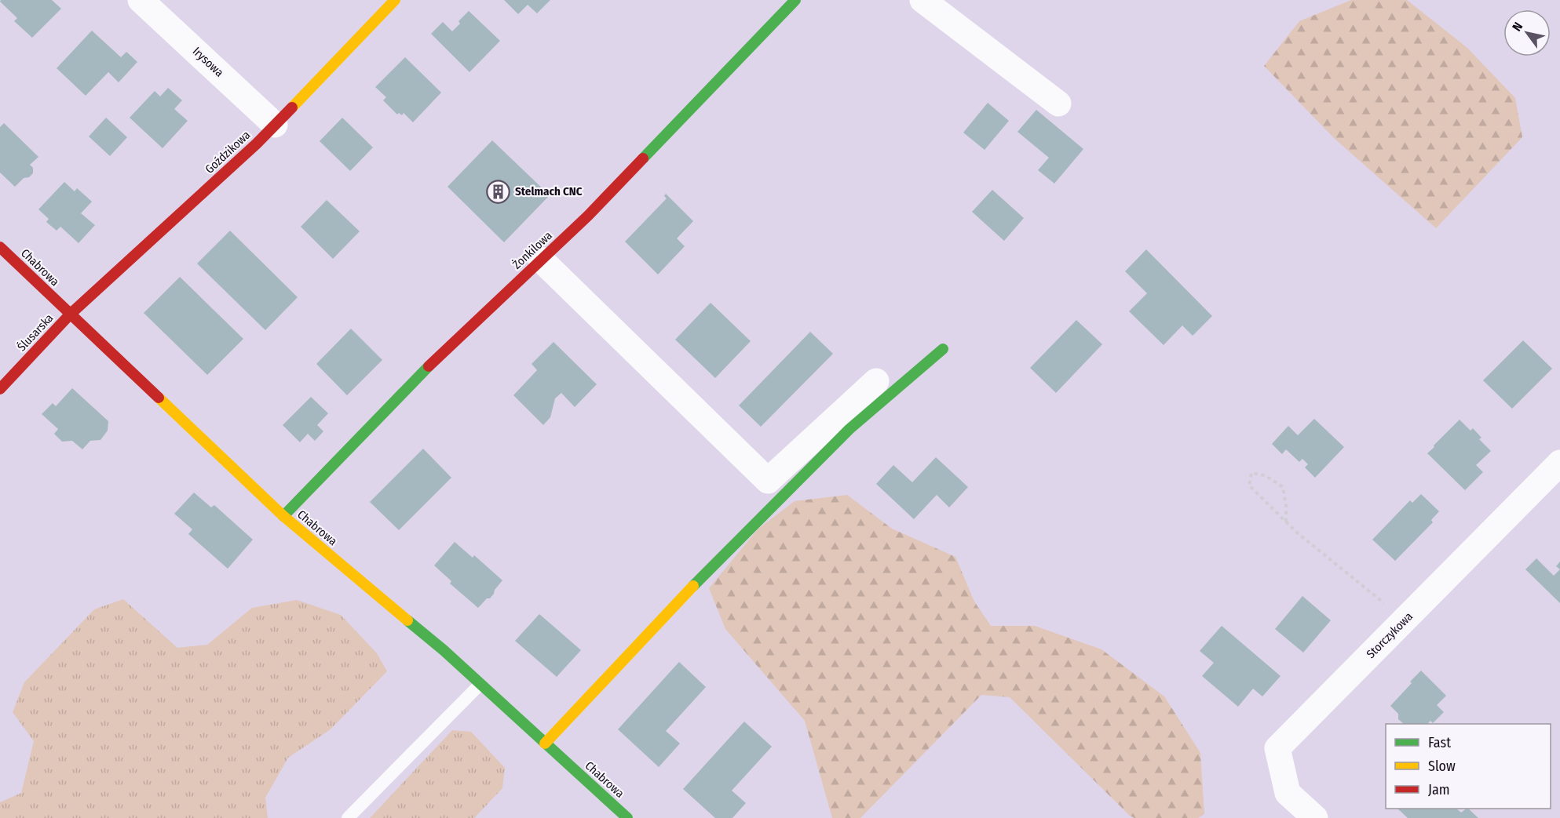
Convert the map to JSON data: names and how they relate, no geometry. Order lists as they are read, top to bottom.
{
  "streets": {
    "street": [
      "Irysowa",
      "Goździkowa",
      "Żonkilowa",
      "Chabrowa",
      "Ślusarska",
      "Storczykowa"
    ]
  },
  "crossings": [
    ["Irysowa", "Goździkowa"],
    ["Goździkowa", "Chabrowa"],
    ["Goździkowa", "Ślusarska"],
    ["Żonkilowa", "Chabrowa"],
    ["Chabrowa", "Ślusarska"]
  ],
  "places": {
    "building": ["Stelmach CNC"]
  },
  "legend": ["Fast", "Slow", "Jam"],
  "north": "top left"
}
